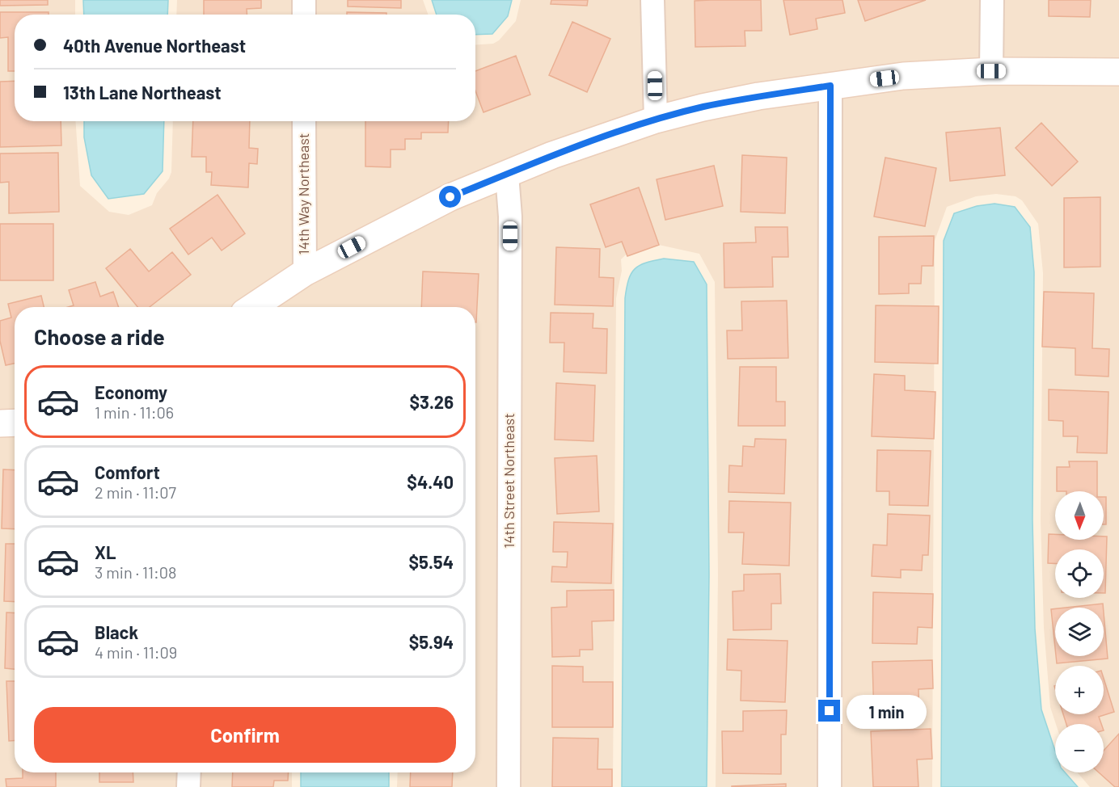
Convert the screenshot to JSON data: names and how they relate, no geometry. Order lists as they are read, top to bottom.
{
  "streets": {
    "street": ["14th Way Northeast", "14th Street Northeast"]
  },
  "north": "bottom",
  "page": {
    "banner": ["40th Avenue Northeast", "13th Lane Northeast"],
    "heading": "Choose a ride",
    "list": [
      {
        "name": "Economy",
        "note": "1 min · 11:06",
        "value": "$3.26"
      },
      {
        "name": "Comfort",
        "note": "2 min · 11:07",
        "value": "$4.40"
      },
      {
        "name": "XL",
        "note": "3 min · 11:08",
        "value": "$5.54"
      },
      {
        "name": "Black",
        "note": "4 min · 11:09",
        "value": "$5.94"
      }
    ],
    "map_buttons": ["+", "−"],
    "bubble": "1 min",
    "buttons": "Confirm"
  }
}
